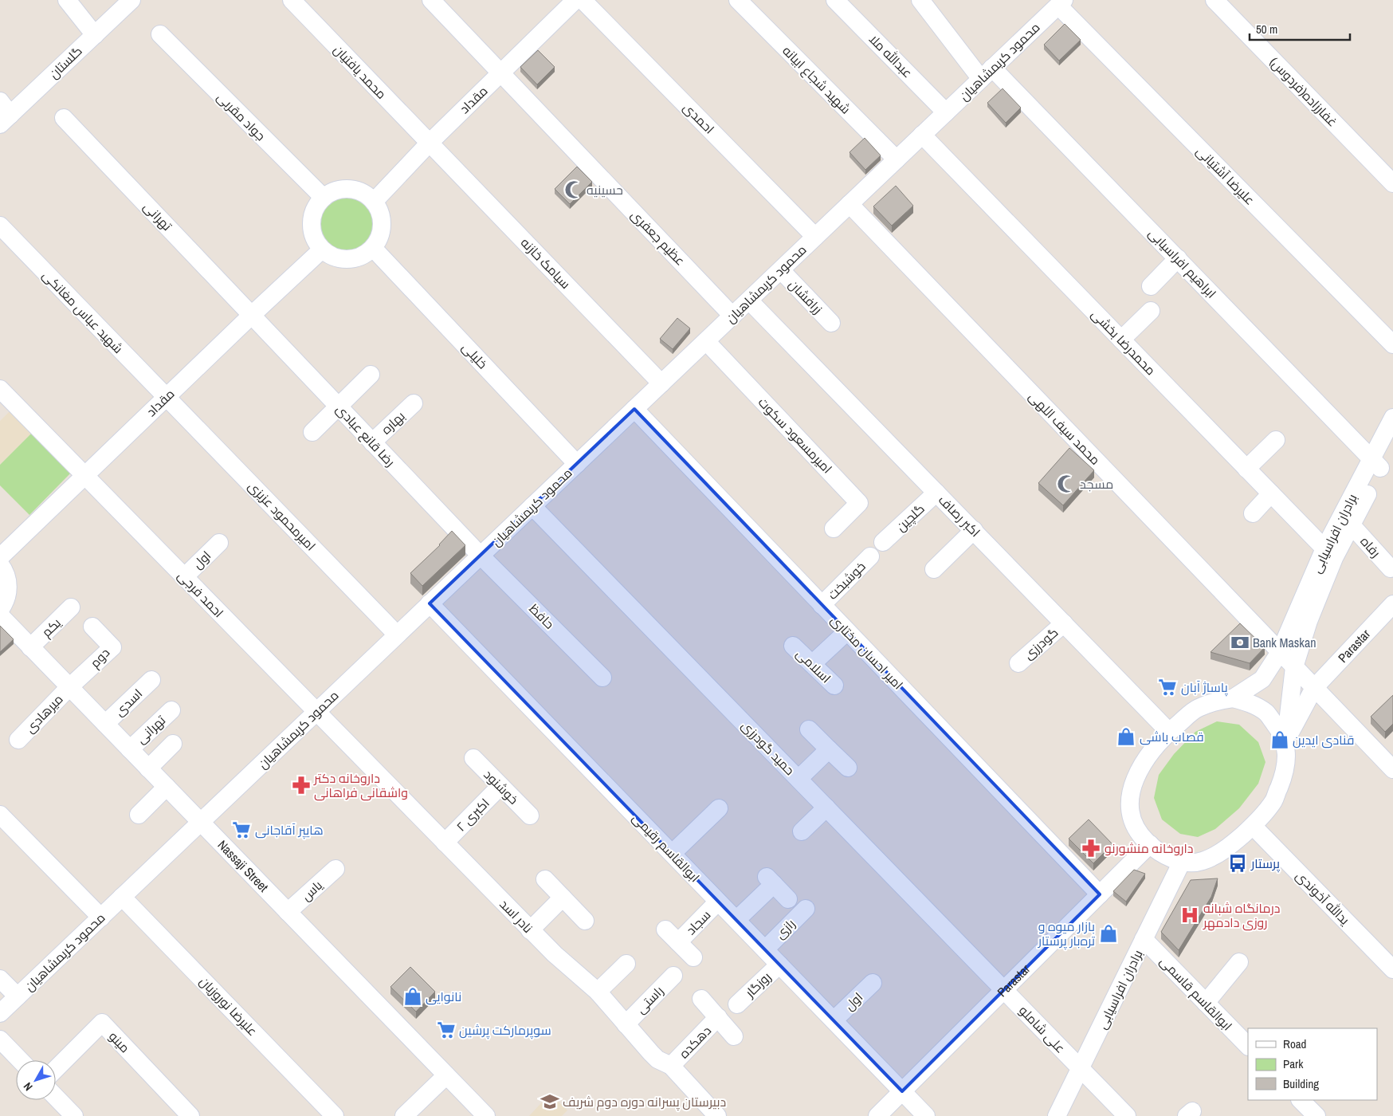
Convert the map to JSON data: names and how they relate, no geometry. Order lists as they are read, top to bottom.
{
  "streets": {
    "street": [
      "عبدالله ملا",
      "محمود کریمشاهیان",
      "گلستان",
      "محمد یافتیان",
      "شهید شجاع ابیانه",
      "غفارزاده(فردوس)",
      "مقداد",
      "جواد مقربی",
      "احمدی",
      "علیرضا آشتیانی",
      "تهرانی",
      "عظیم جعفری",
      "سیامک خازنه",
      "ابراهیم افراسیابی",
      "زرافشان",
      "شهید عباس مغانکی",
      "محمدرضا بخشی",
      "خلیلی",
      "بهاره",
      "محمد سیف اللهی",
      "رضا قانع عبادی",
      "امیرمسعود سکوت",
      "امیرمحمود عزیزی",
      "اکبر رصاف",
      "گلچین",
      "برادران افراسیابی",
      "رفاه",
      "اول",
      "خوشبخت",
      "احمد فرجی",
      "حافظ",
      "یکم",
      "گودرزی",
      "Parastar",
      "امیر احسان مختاری",
      "دوم",
      "اسلامی",
      "اسدی",
      "میرهادی",
      "حمید گودرزی",
      "خوشنود",
      "اکبری ۲",
      "ابوالقاسم رقیمی",
      "Nassaji Street",
      "یاس",
      "یدالله آخوندی",
      "نادر اسد",
      "سجاد",
      "رازی",
      "روزگار",
      "ابوالقاسم قاسمی",
      "راستی",
      "علیرضا نوروزیان",
      "علی شاملو",
      "مینو",
      "دهکده"
    ]
  },
  "crossings": [
    ["عبدالله ملا", "محمود کریمشاهیان"],
    ["محمود کریمشاهیان", "شهید شجاع ابیانه"],
    ["محمود کریمشاهیان", "احمدی"],
    ["محمود کریمشاهیان", "علیرضا آشتیانی"],
    ["محمود کریمشاهیان", "عظیم جعفری"],
    ["محمود کریمشاهیان", "سیامک خازنه"],
    ["محمود کریمشاهیان", "ابراهیم افراسیابی"],
    ["محمود کریمشاهیان", "زرافشان"],
    ["محمود کریمشاهیان", "محمدرضا بخشی"],
    ["محمود کریمشاهیان", "خلیلی"],
    ["محمود کریمشاهیان", "محمد سیف اللهی"],
    ["محمود کریمشاهیان", "رضا قانع عبادی"],
    ["محمود کریمشاهیان", "امیرمسعود سکوت"],
    ["محمود کریمشاهیان", "امیرمحمود عزیزی"],
    ["محمود کریمشاهیان", "اکبر رصاف"],
    ["محمود کریمشاهیان", "احمد فرجی"],
    ["محمود کریمشاهیان", "حافظ"],
    ["محمود کریمشاهیان", "امیر احسان مختاری"],
    ["محمود کریمشاهیان", "حمید گودرزی"],
    ["محمود کریمشاهیان", "ابوالقاسم رقیمی"],
    ["محمود کریمشاهیان", "Nassaji Street"],
    ["محمود کریمشاهیان", "نادر اسد"],
    ["محمود کریمشاهیان", "علیرضا نوروزیان"],
    ["محمد یافتیان", "مقداد"],
    ["محمد یافتیان", "سیامک خازنه"],
    ["مقداد", "جواد مقربی"],
    ["مقداد", "تهرانی"],
    ["مقداد", "عظیم جعفری"],
    ["مقداد", "سیامک خازنه"],
    ["مقداد", "شهید عباس مغانکی"],
    ["مقداد", "خلیلی"],
    ["مقداد", "رضا قانع عبادی"],
    ["مقداد", "امیرمحمود عزیزی"],
    ["مقداد", "احمد فرجی"],
    ["جواد مقربی", "خلیلی"],
    ["تهرانی", "رضا قانع عبادی"],
    ["تهرانی", "Nassaji Street"],
    ["ابراهیم افراسیابی", "برادران افراسیابی"],
    ["شهید عباس مغانکی", "امیرمحمود عزیزی"],
    ["محمدرضا بخشی", "برادران افراسیابی"],
    ["بهاره", "رضا قانع عبادی"],
    ["محمد سیف اللهی", "برادران افراسیابی"],
    ["محمد سیف اللهی", "Parastar"],
    ["رضا قانع عبادی", "حافظ"],
    ["اکبر رصاف", "گلچین"],
    ["اکبر رصاف", "برادران افراسیابی"],
    ["اکبر رصاف", "گودرزی"],
    ["برادران افراسیابی", "رفاه"],
    ["برادران افراسیابی", "Parastar"],
    ["برادران افراسیابی", "یدالله آخوندی"],
    ["برادران افراسیابی", "ابوالقاسم قاسمی"],
    ["برادران افراسیابی", "علی شاملو"],
    ["اول", "احمد فرجی"],
    ["اول", "ابوالقاسم رقیمی"],
    ["خوشبخت", "امیر احسان مختاری"],
    ["احمد فرجی", "نادر اسد"],
    ["یکم", "Nassaji Street"],
    ["Parastar", "امیر احسان مختاری"],
    ["Parastar", "حمید گودرزی"],
    ["Parastar", "ابوالقاسم رقیمی"],
    ["Parastar", "علی شاملو"],
    ["دوم", "میرهادی"],
    ["دوم", "Nassaji Street"],
    ["اسدی", "Nassaji Street"],
    ["میرهادی", "Nassaji Street"],
    ["حمید گودرزی", "علی شاملو"],
    ["خوشنود", "اکبری ۲"],
    ["اکبری ۲", "نادر اسد"],
    ["ابوالقاسم رقیمی", "سجاد"],
    ["ابوالقاسم رقیمی", "رازی"],
    ["ابوالقاسم رقیمی", "روزگار"],
    ["Nassaji Street", "یاس"],
    ["نادر اسد", "راستی"],
    ["نادر اسد", "دهکده"]
  ],
  "places": {
    "mosque": ["حسینیه", "مسجد"],
    "bank": ["Bank Maskan"],
    "supermarket": ["پاساژ آبان", "هایپر آقاجانی", "سوپرمارکت پرشین"],
    "shop": [
      "قصاب باشی",
      "قنادی ایدین",
      "بازار میوه و تره‌بار پرستار",
      "نانوایی"
    ],
    "pharmacy": ["داروخانه دکتر واشقانی فراهانی", "داروخانه منشورنو"],
    "bus stop": ["پرستار"],
    "hospital": ["درمانگاه شبانه روزی دادمهر"],
    "school or university": ["دبیرستان پسرانه دوره دوم شریف"]
  },
  "legend": ["Road", "Park", "Building"],
  "scale_bar": "50 m",
  "north": "bottom left"
}
